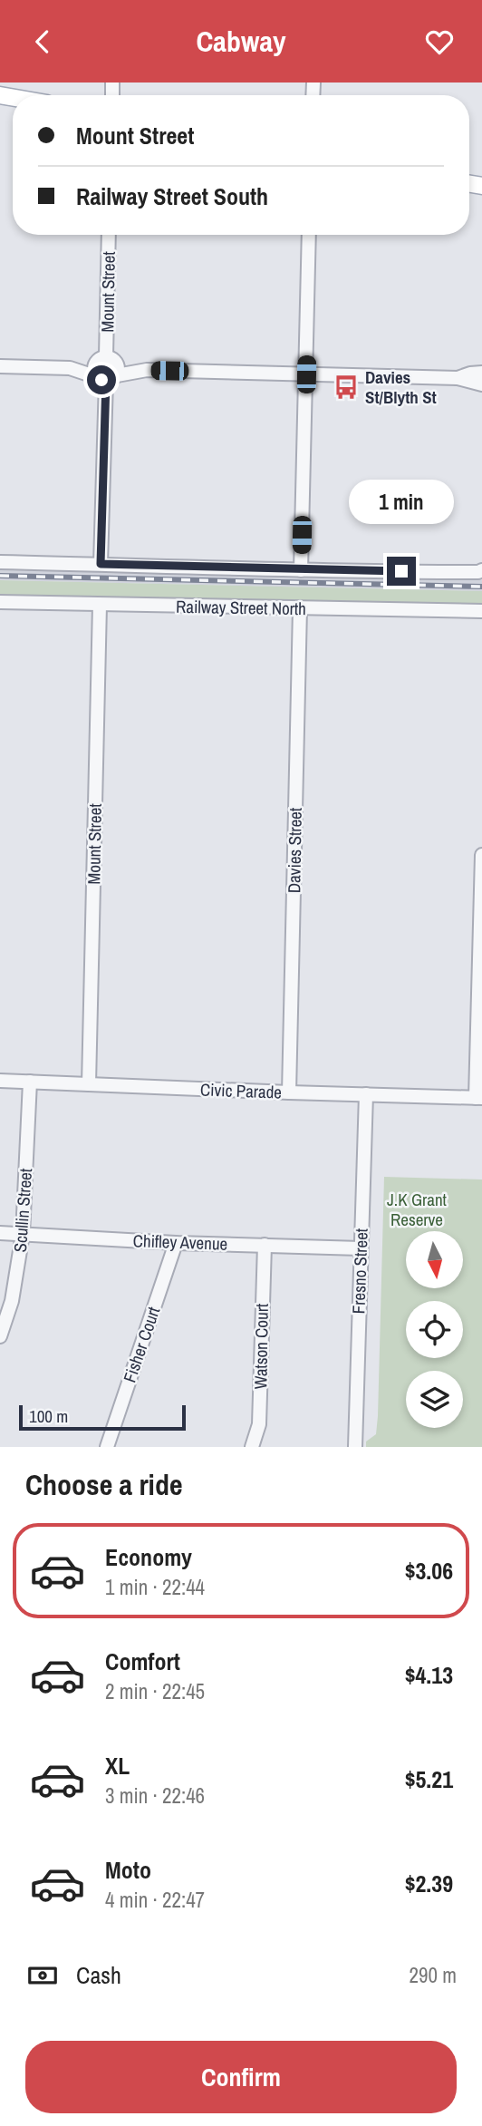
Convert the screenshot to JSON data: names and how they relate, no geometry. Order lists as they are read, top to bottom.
{
  "streets": {
    "street": [
      "Mount Street",
      "Railway Street North",
      "Davies Street",
      "Civic Parade",
      "Scullin Street",
      "Chifley Avenue",
      "Fresno Street",
      "Fisher Court",
      "Watson Court"
    ]
  },
  "crossings": [
    ["Mount Street", "Railway Street North"],
    ["Mount Street", "Civic Parade"],
    ["Railway Street North", "Davies Street"],
    ["Davies Street", "Civic Parade"],
    ["Civic Parade", "Scullin Street"],
    ["Civic Parade", "Fresno Street"],
    ["Scullin Street", "Chifley Avenue"],
    ["Chifley Avenue", "Fresno Street"],
    ["Chifley Avenue", "Fisher Court"],
    ["Chifley Avenue", "Watson Court"]
  ],
  "parks": ["J.K Grant Reserve"],
  "places": {
    "bus stop": ["Davies St/Blyth St"]
  },
  "scale_bar": "100 m",
  "north": "bottom",
  "page": {
    "header": "Cabway",
    "banner": ["Mount Street", "Railway Street South"],
    "bubble": "1 min",
    "scale": "100 m",
    "heading": "Choose a ride",
    "list": [
      {
        "name": "Economy",
        "note": "1 min · 22:44",
        "value": "$3.06"
      },
      {
        "name": "Comfort",
        "note": "2 min · 22:45",
        "value": "$4.13"
      },
      {
        "name": "XL",
        "note": "3 min · 22:46",
        "value": "$5.21"
      },
      {
        "name": "Moto",
        "note": "4 min · 22:47",
        "value": "$2.39"
      }
    ],
    "pay": ["Cash", "290 m"],
    "buttons": "Confirm"
  }
}
